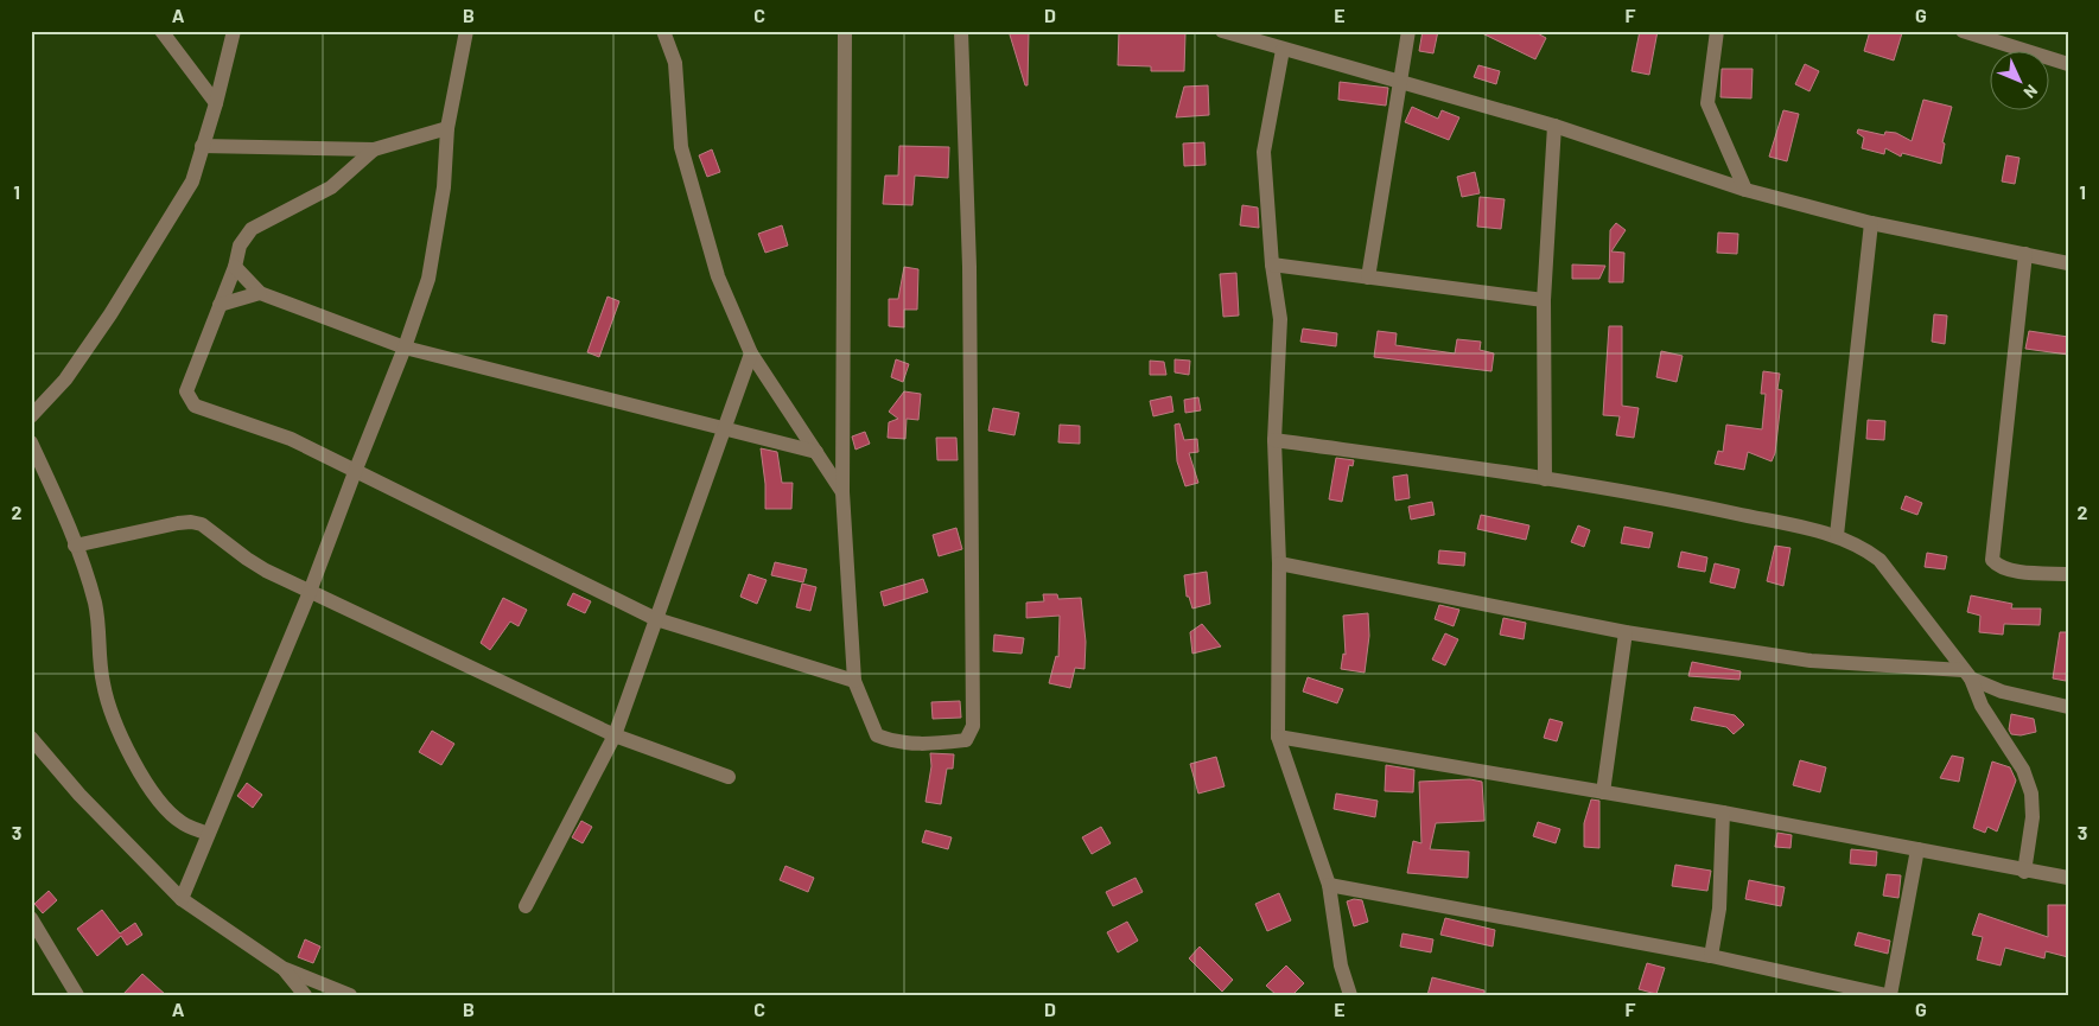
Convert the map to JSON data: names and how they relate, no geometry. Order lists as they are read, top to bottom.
{
  "north": "bottom right",
  "grid": {
    "columns": [
      "A",
      "B",
      "C",
      "D",
      "E",
      "F",
      "G"
    ],
    "rows": ["1", "2", "3"]
  }
}
